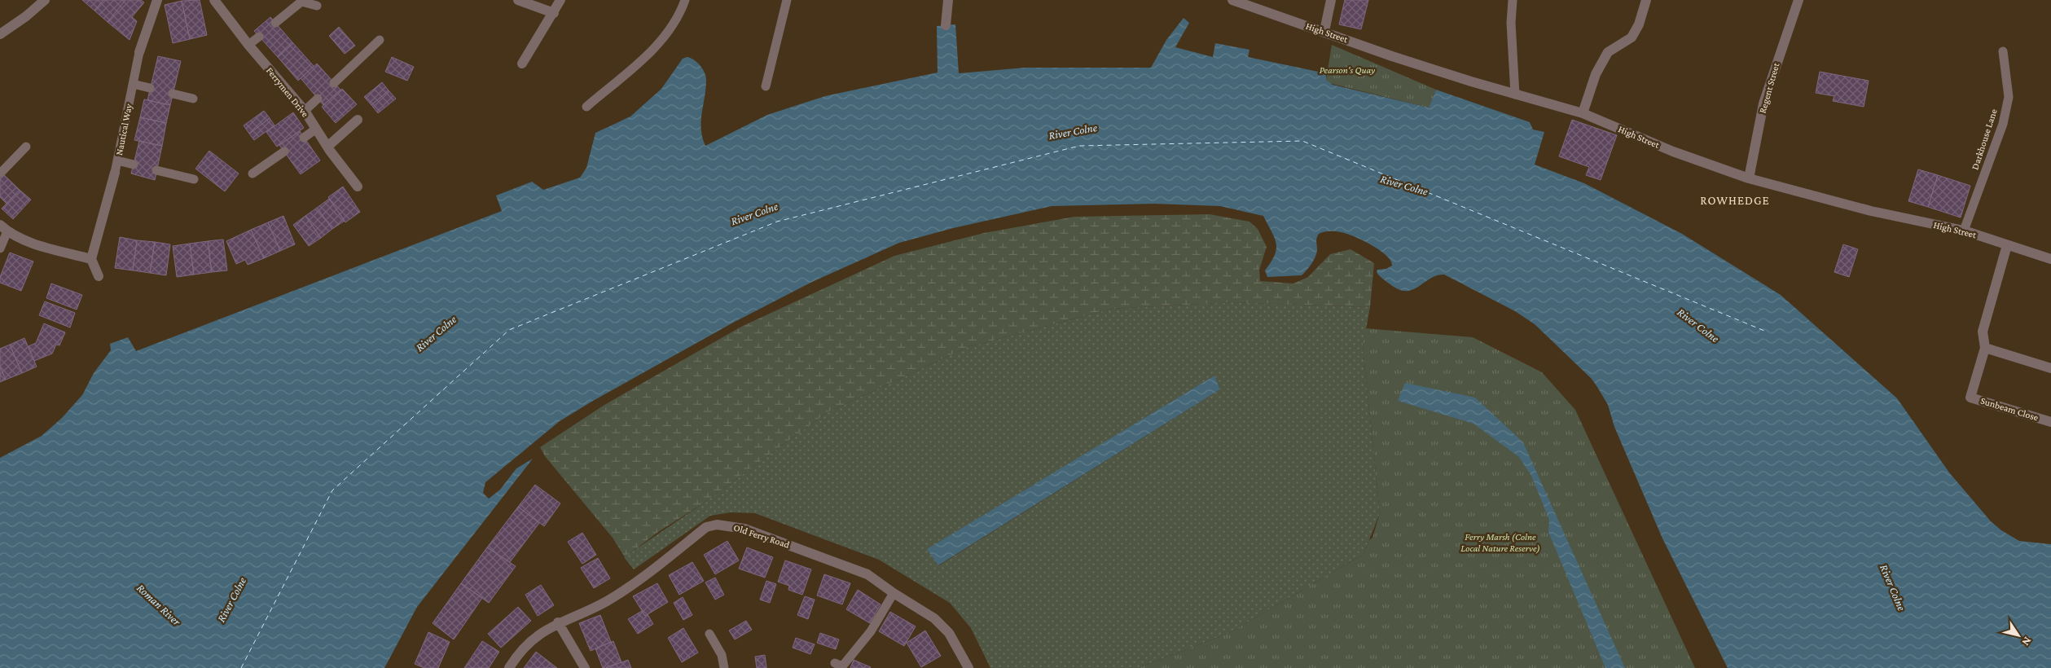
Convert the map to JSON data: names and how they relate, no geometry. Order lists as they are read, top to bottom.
{
  "streets": {
    "street": [
      "High Street",
      "Regent Street",
      "Ferrymen Drive",
      "Nautical Way",
      "Sunbeam Close",
      "Old Ferry Road"
    ],
    "lane": ["Darkhouse Lane"]
  },
  "crossings": [
    ["High Street", "Regent Street"],
    ["High Street", "Darkhouse Lane"],
    ["High Street", "Sunbeam Close"]
  ],
  "districts": ["ROWHEDGE"],
  "water": ["River Colne", "Roman River"],
  "parks": ["Pearson's Quay", "Ferry Marsh (Colne Local Nature Reserve)"],
  "north": "bottom right"
}
